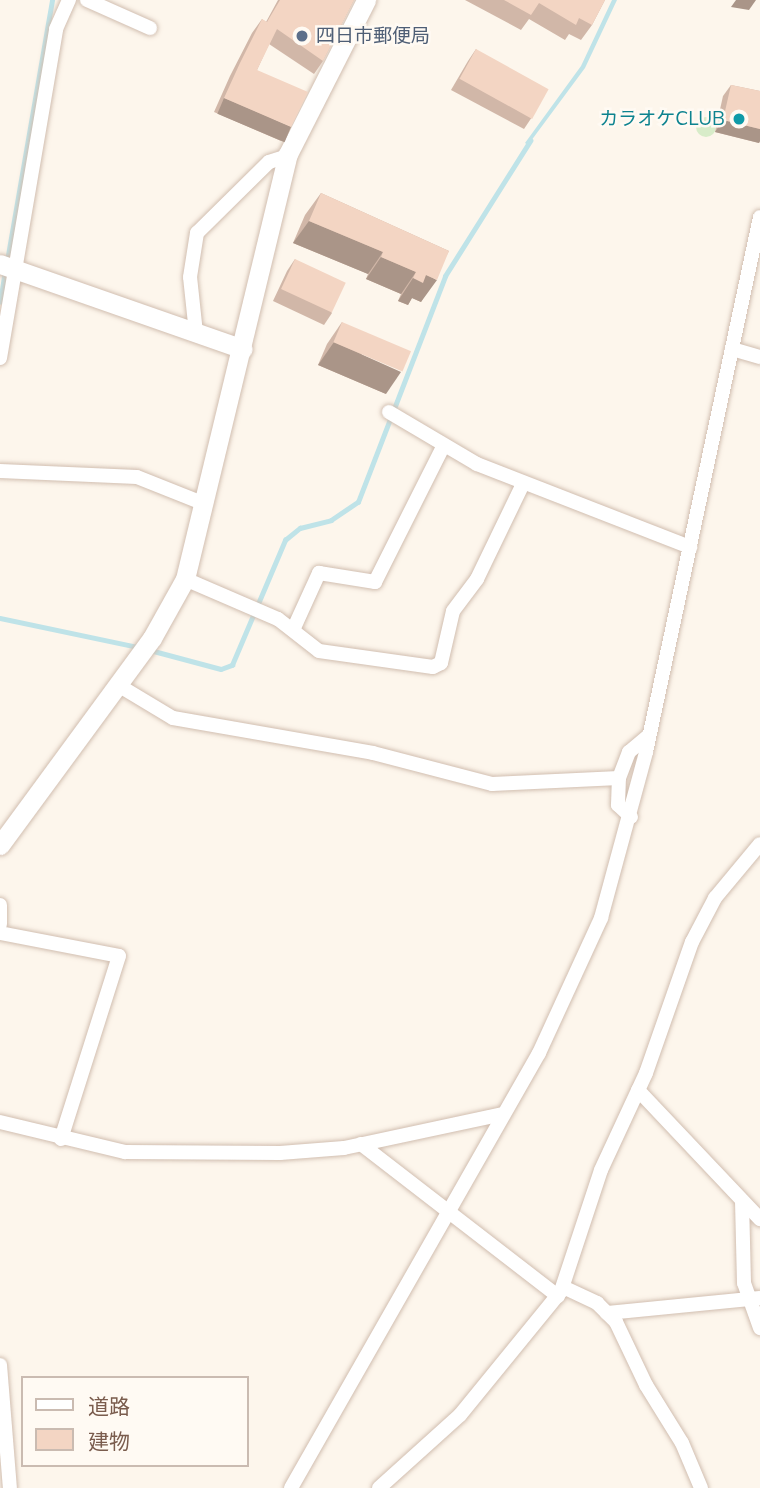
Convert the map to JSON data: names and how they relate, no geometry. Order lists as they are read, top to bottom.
{
  "places": ["四日市郵便局", "カラオケCLUB"],
  "legend": ["道路", "建物"]
}
